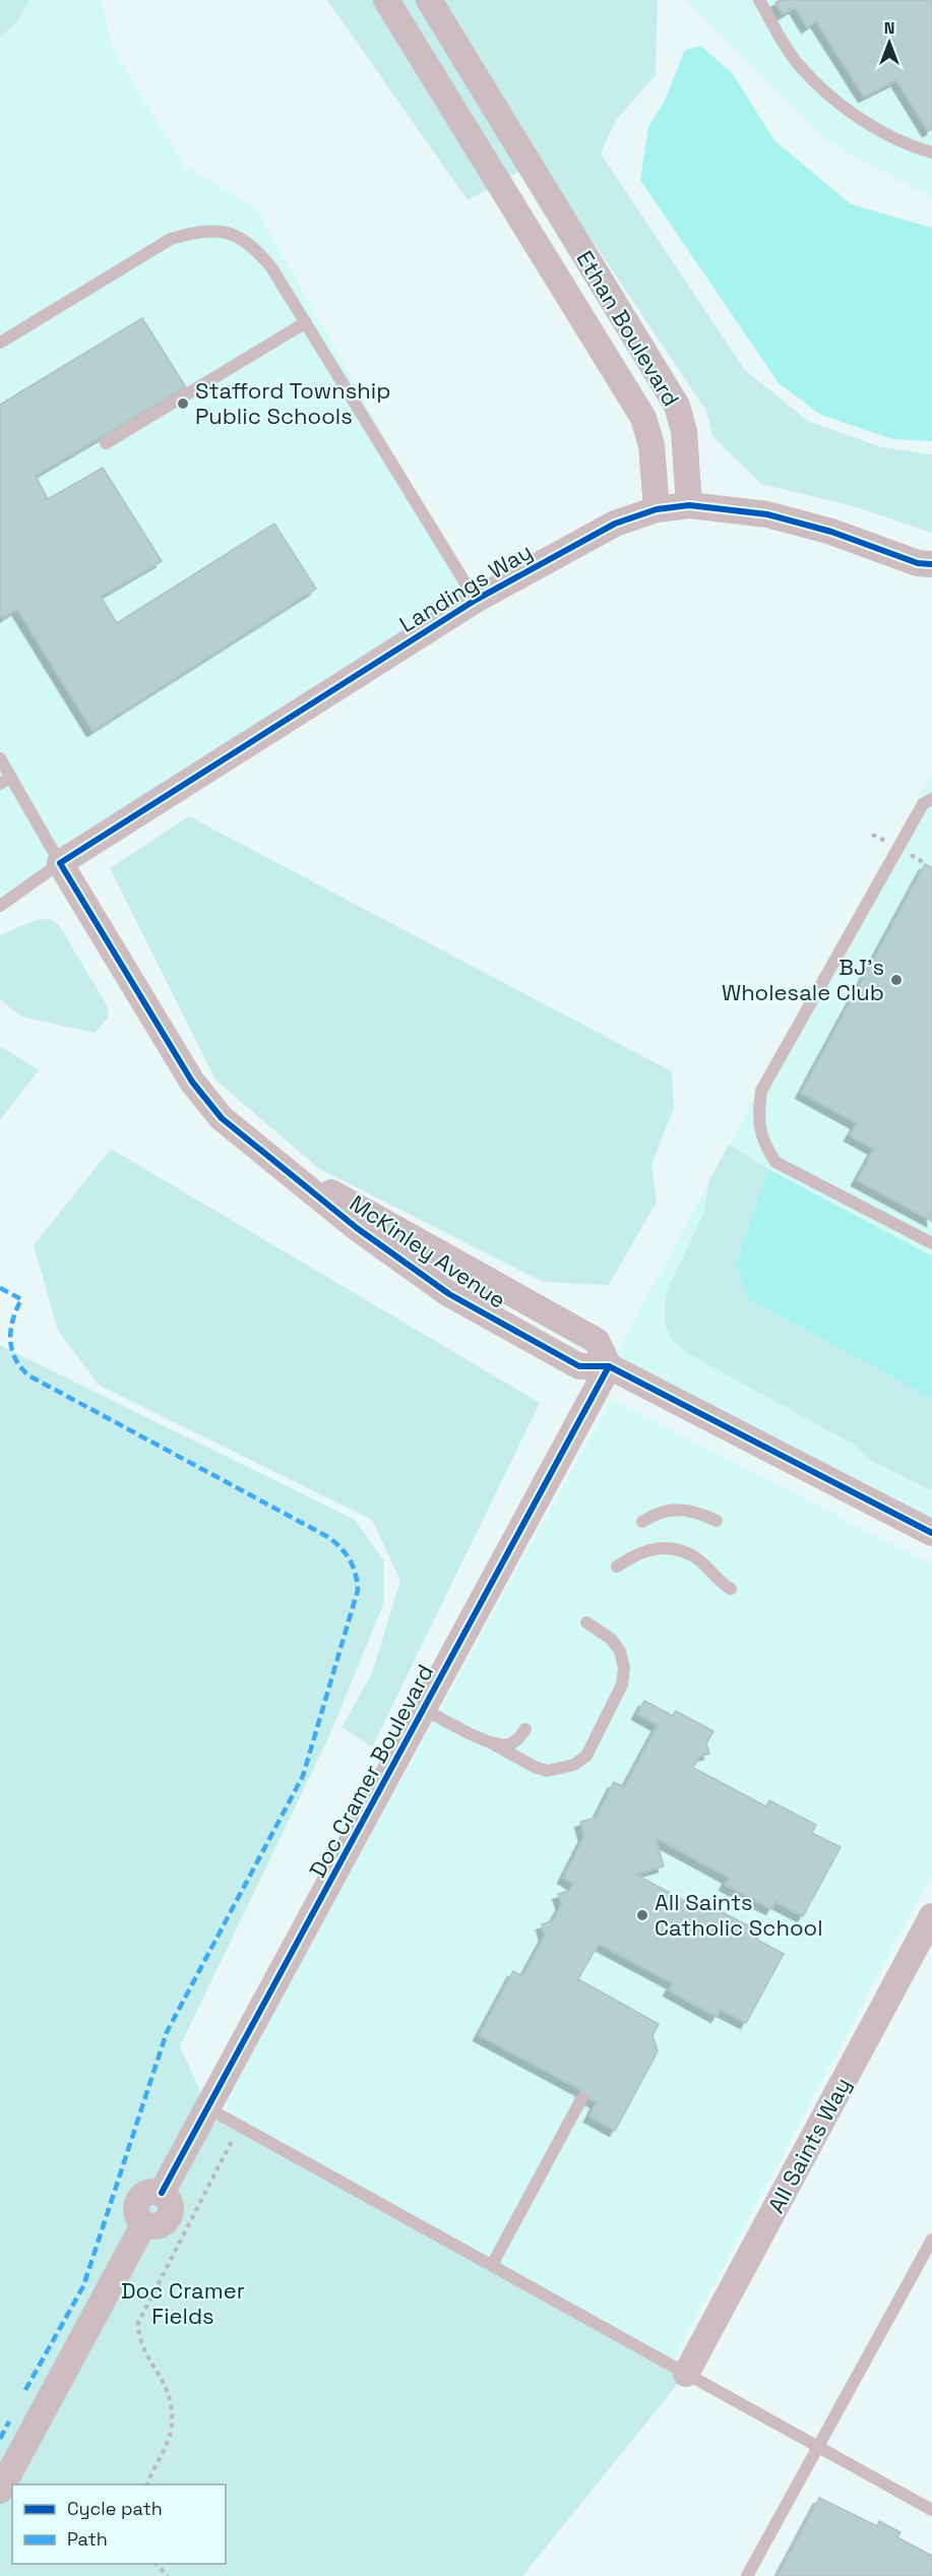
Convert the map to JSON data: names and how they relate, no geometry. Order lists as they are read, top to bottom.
{
  "streets": {
    "street": [
      "Ethan Boulevard",
      "Landings Way",
      "McKinley Avenue",
      "Doc Cramer Boulevard",
      "All Saints Way"
    ]
  },
  "crossings": [
    ["Ethan Boulevard", "Landings Way"],
    ["Landings Way", "McKinley Avenue"],
    ["McKinley Avenue", "Doc Cramer Boulevard"]
  ],
  "parks": ["Doc Cramer Fields"],
  "places": ["Stafford Township Public Schools", "BJ's Wholesale Club", "All Saints Catholic School"],
  "legend": ["Cycle path", "Path"],
  "north": "top"
}
